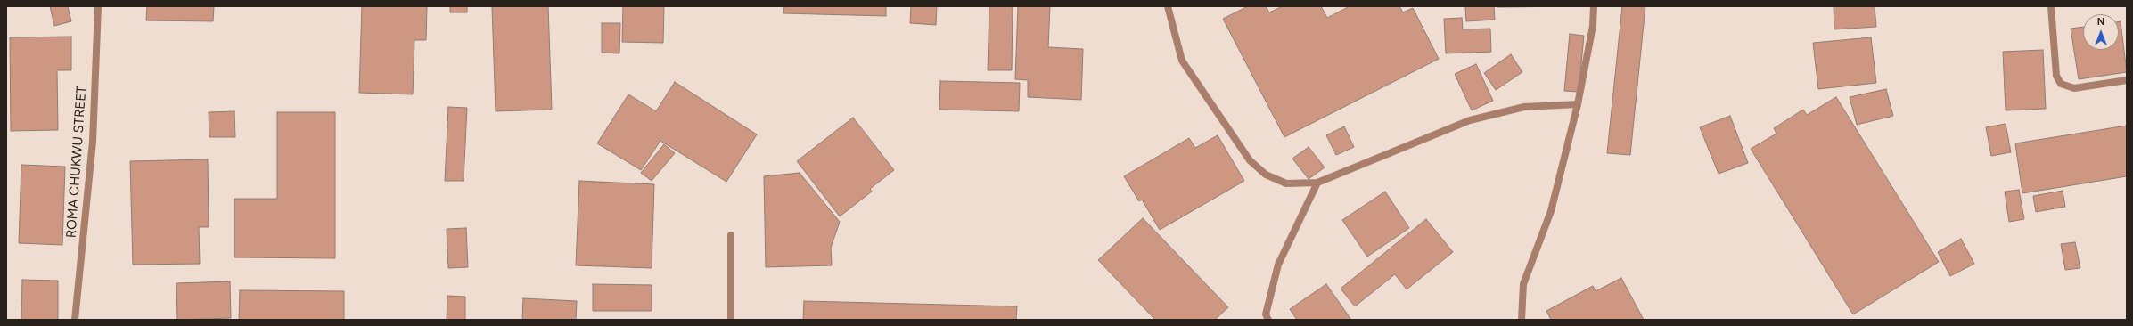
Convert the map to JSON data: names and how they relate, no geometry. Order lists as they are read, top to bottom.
{
  "streets": {
    "street": ["ROMA CHUKWU STREET"]
  },
  "north": "top"
}
